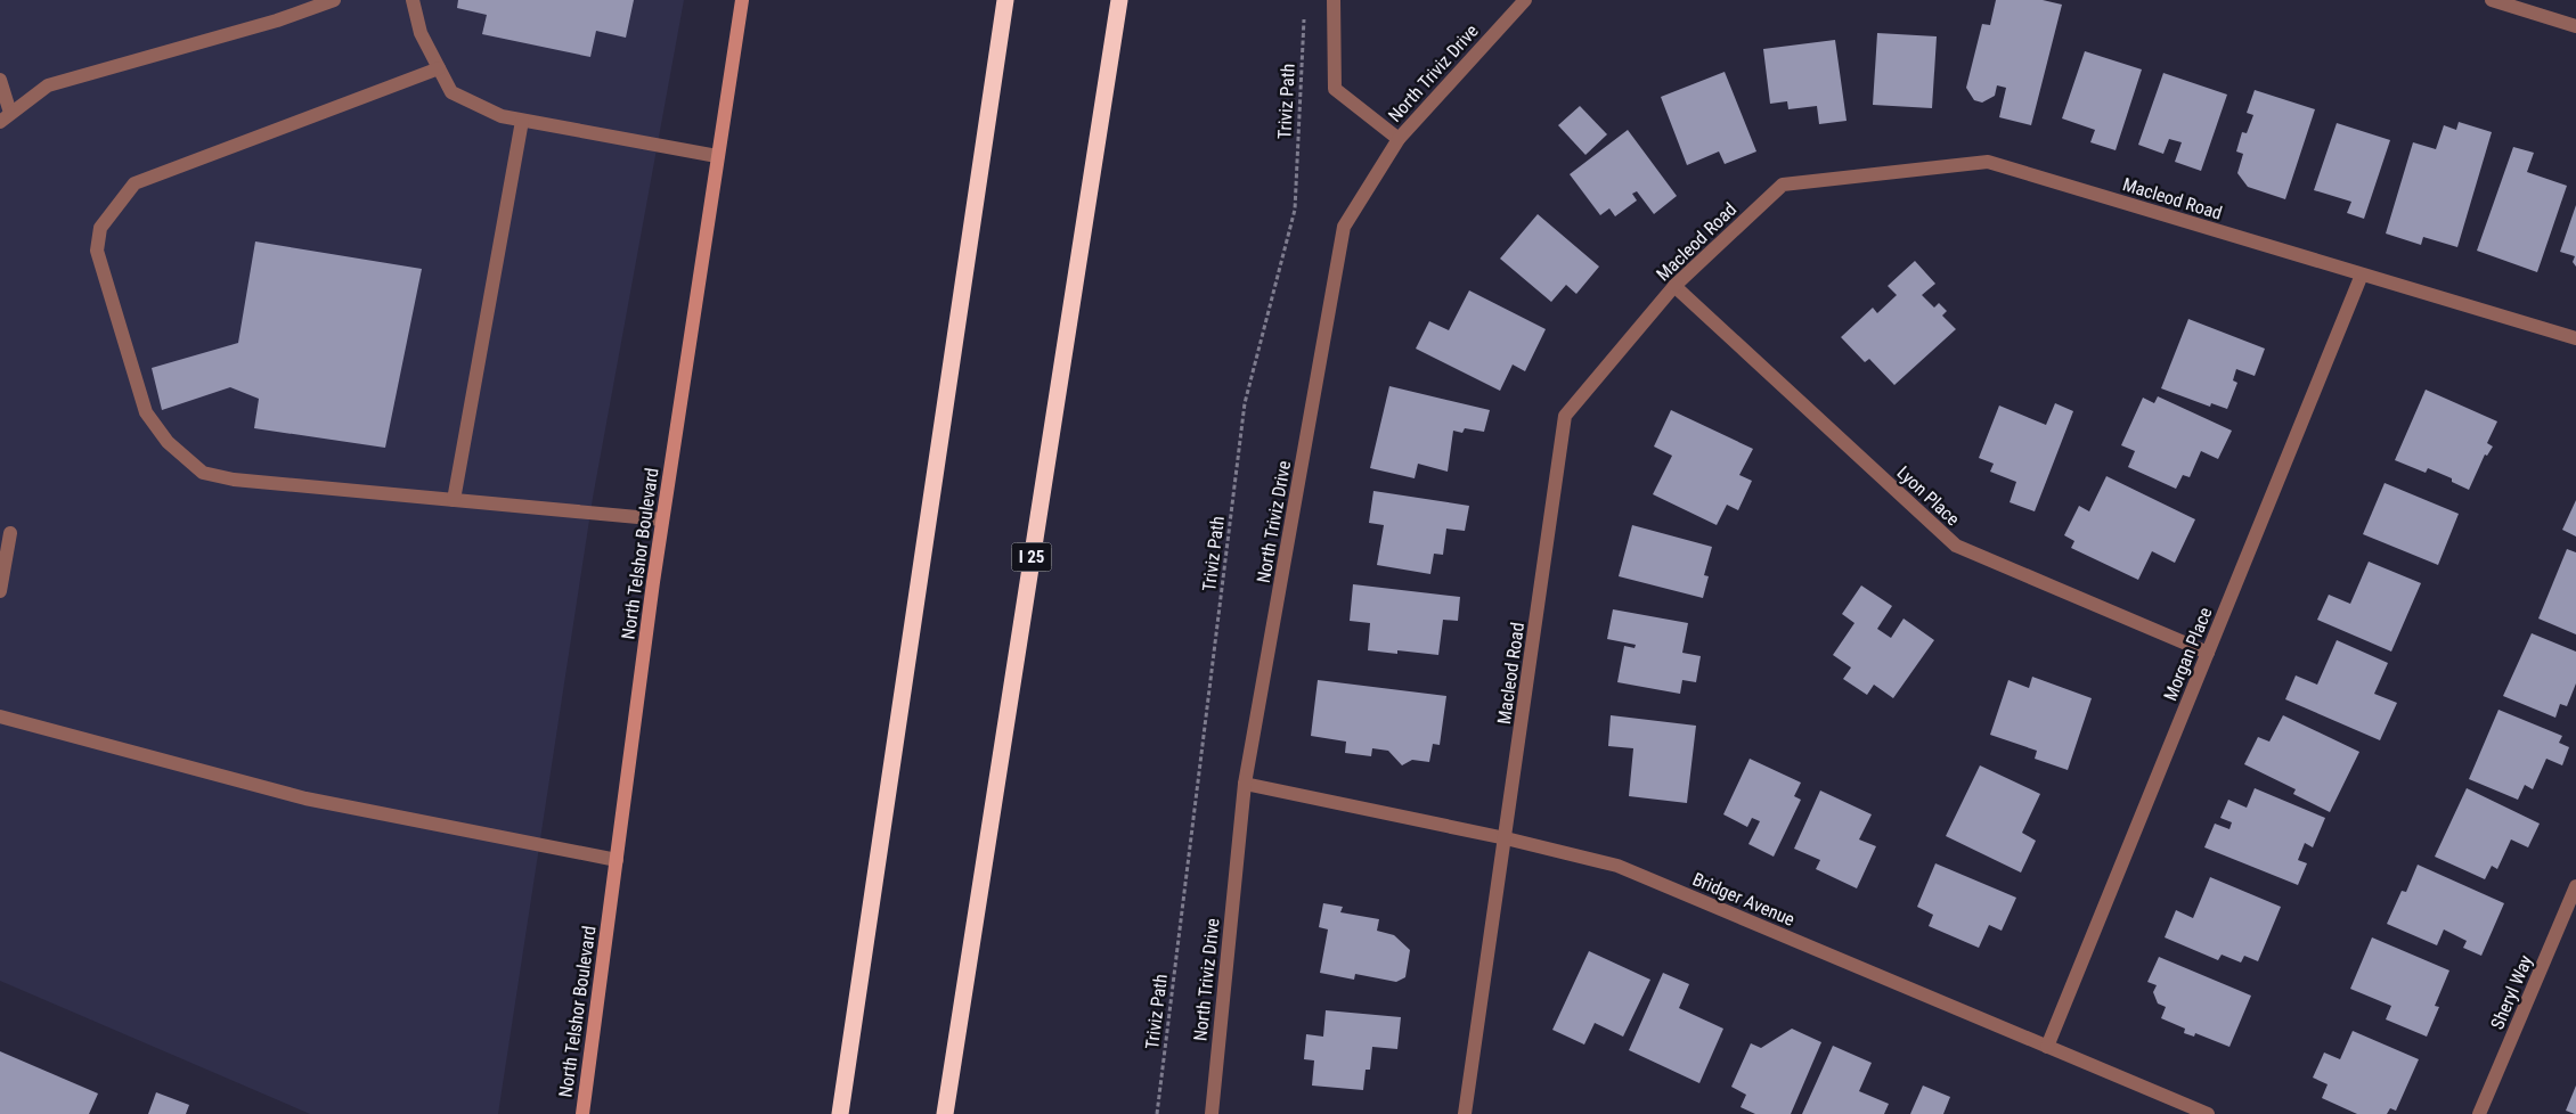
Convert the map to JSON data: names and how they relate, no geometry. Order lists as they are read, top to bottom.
{
  "streets": {
    "highway": ["I 25"],
    "main road": ["North Telshor Boulevard"],
    "street": [
      "North Triviz Drive",
      "Macleod Road",
      "Lyon Place",
      "Morgan Place",
      "Bridger Avenue",
      "Sheryl Way"
    ],
    "path": ["Triviz Path"]
  },
  "crossings": [
    ["North Triviz Drive", "Bridger Avenue"],
    ["Macleod Road", "Lyon Place"],
    ["Macleod Road", "Morgan Place"],
    ["Macleod Road", "Bridger Avenue"],
    ["Lyon Place", "Morgan Place"],
    ["Morgan Place", "Bridger Avenue"]
  ]
}
